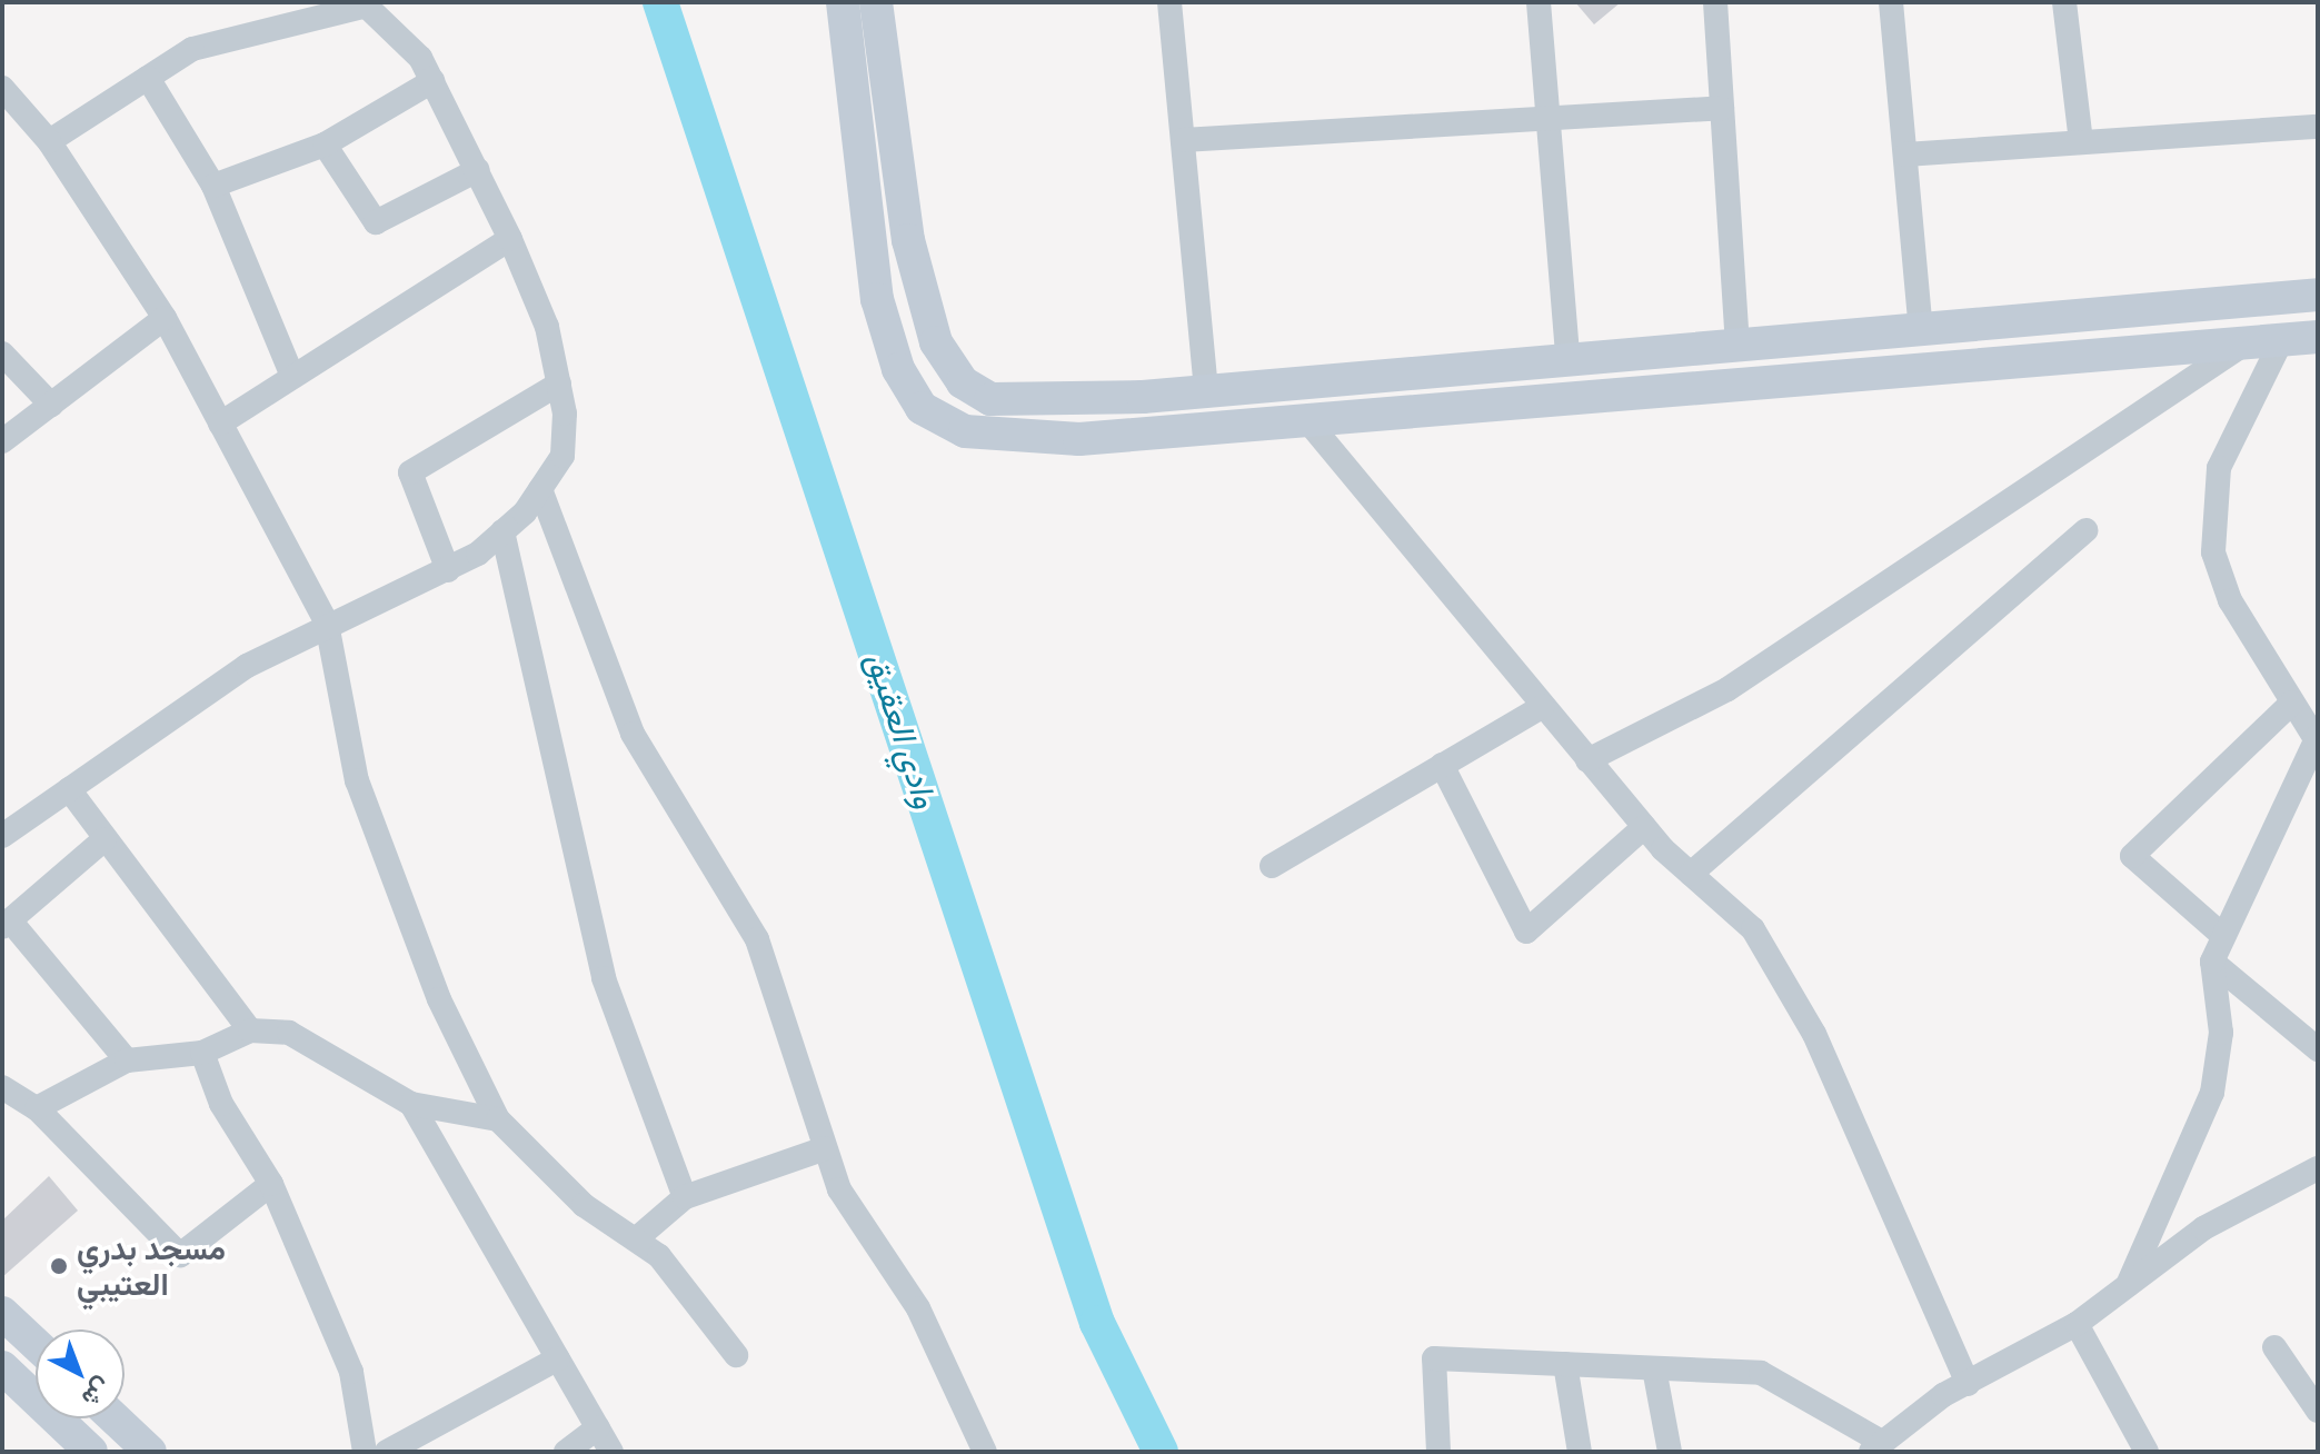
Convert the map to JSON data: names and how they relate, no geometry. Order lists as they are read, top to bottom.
{
  "water": ["وادي العقيق"],
  "places": ["مسجد بدري العتيبي"],
  "north": "bottom right"
}
